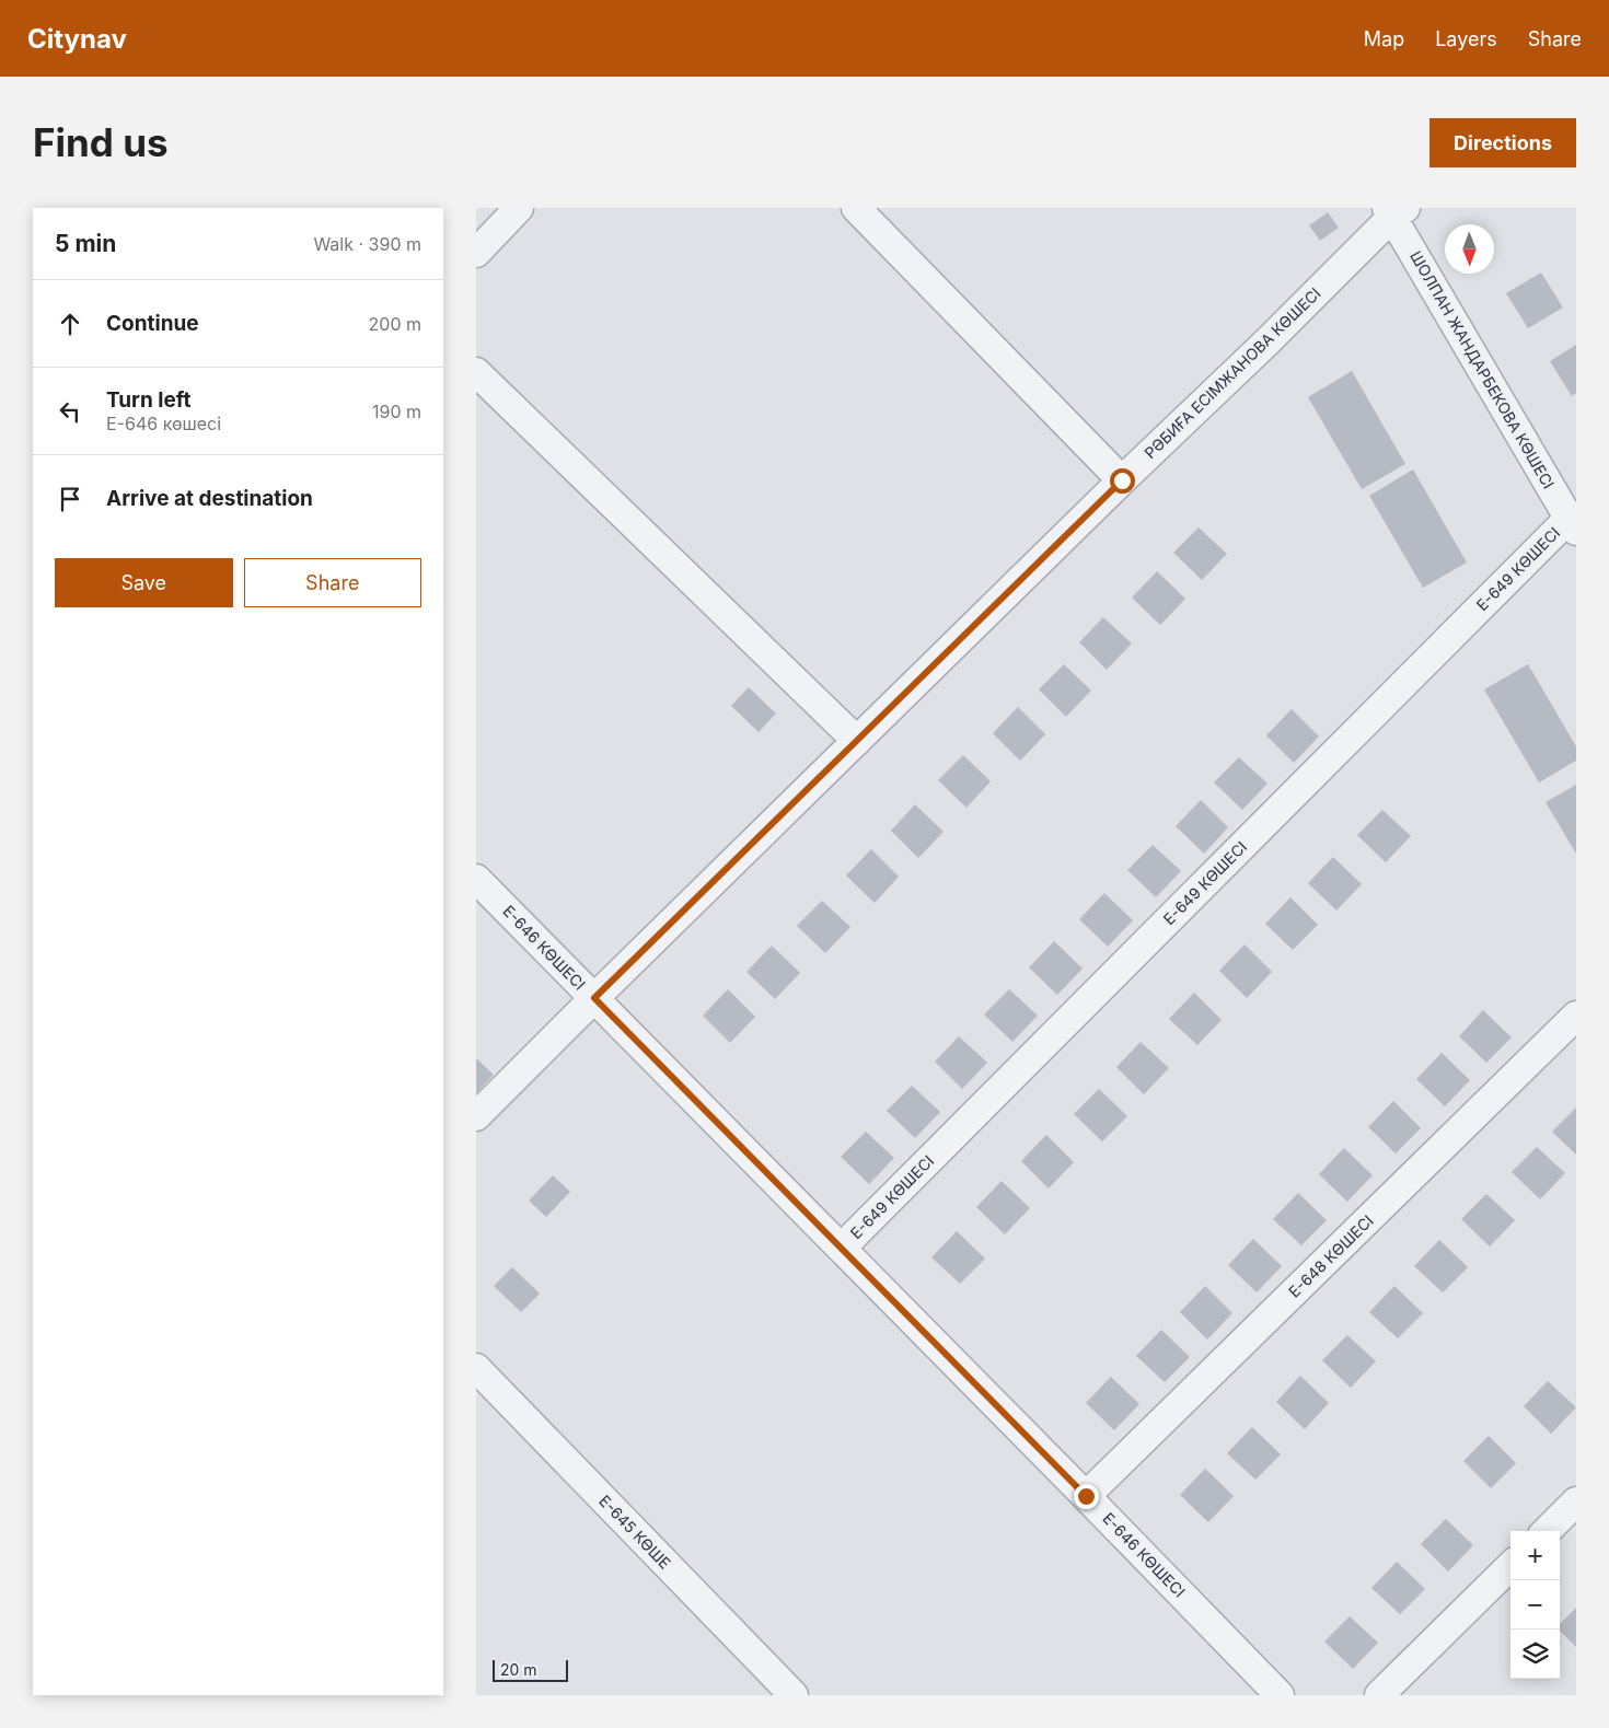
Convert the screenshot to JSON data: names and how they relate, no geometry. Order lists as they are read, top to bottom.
{
  "streets": {
    "street": [
      "ШОЛПАН ЖАНДАРБЕКОВА КӨШЕСІ",
      "РӘБИҒА ЕСІМЖАНОВА КӨШЕСІ",
      "Е-649 КӨШЕСІ",
      "Е-646 КӨШЕСІ",
      "Е-648 КӨШЕСІ",
      "Е-645 КӨШЕ"
    ]
  },
  "crossings": [
    ["ШОЛПАН ЖАНДАРБЕКОВА КӨШЕСІ", "РӘБИҒА ЕСІМЖАНОВА КӨШЕСІ"],
    ["ШОЛПАН ЖАНДАРБЕКОВА КӨШЕСІ", "Е-649 КӨШЕСІ"],
    ["РӘБИҒА ЕСІМЖАНОВА КӨШЕСІ", "Е-646 КӨШЕСІ"],
    ["Е-649 КӨШЕСІ", "Е-646 КӨШЕСІ"],
    ["Е-646 КӨШЕСІ", "Е-648 КӨШЕСІ"]
  ],
  "scale_bar": "20 m",
  "north": "bottom",
  "page": {
    "header": "Citynav",
    "nav": ["Map", "Layers", "Share"],
    "buttons": [
      "Directions",
      ["Save", "Share"]
    ],
    "title": "Find us",
    "heading": ["5 min", "Walk · 390 m"],
    "list": [
      ["Continue", "200 m"],
      ["Turn left", "Е-646 көшесі", "190 m"],
      "Arrive at destination"
    ],
    "map_buttons": ["+", "−"],
    "scale": "20 m"
  }
}
